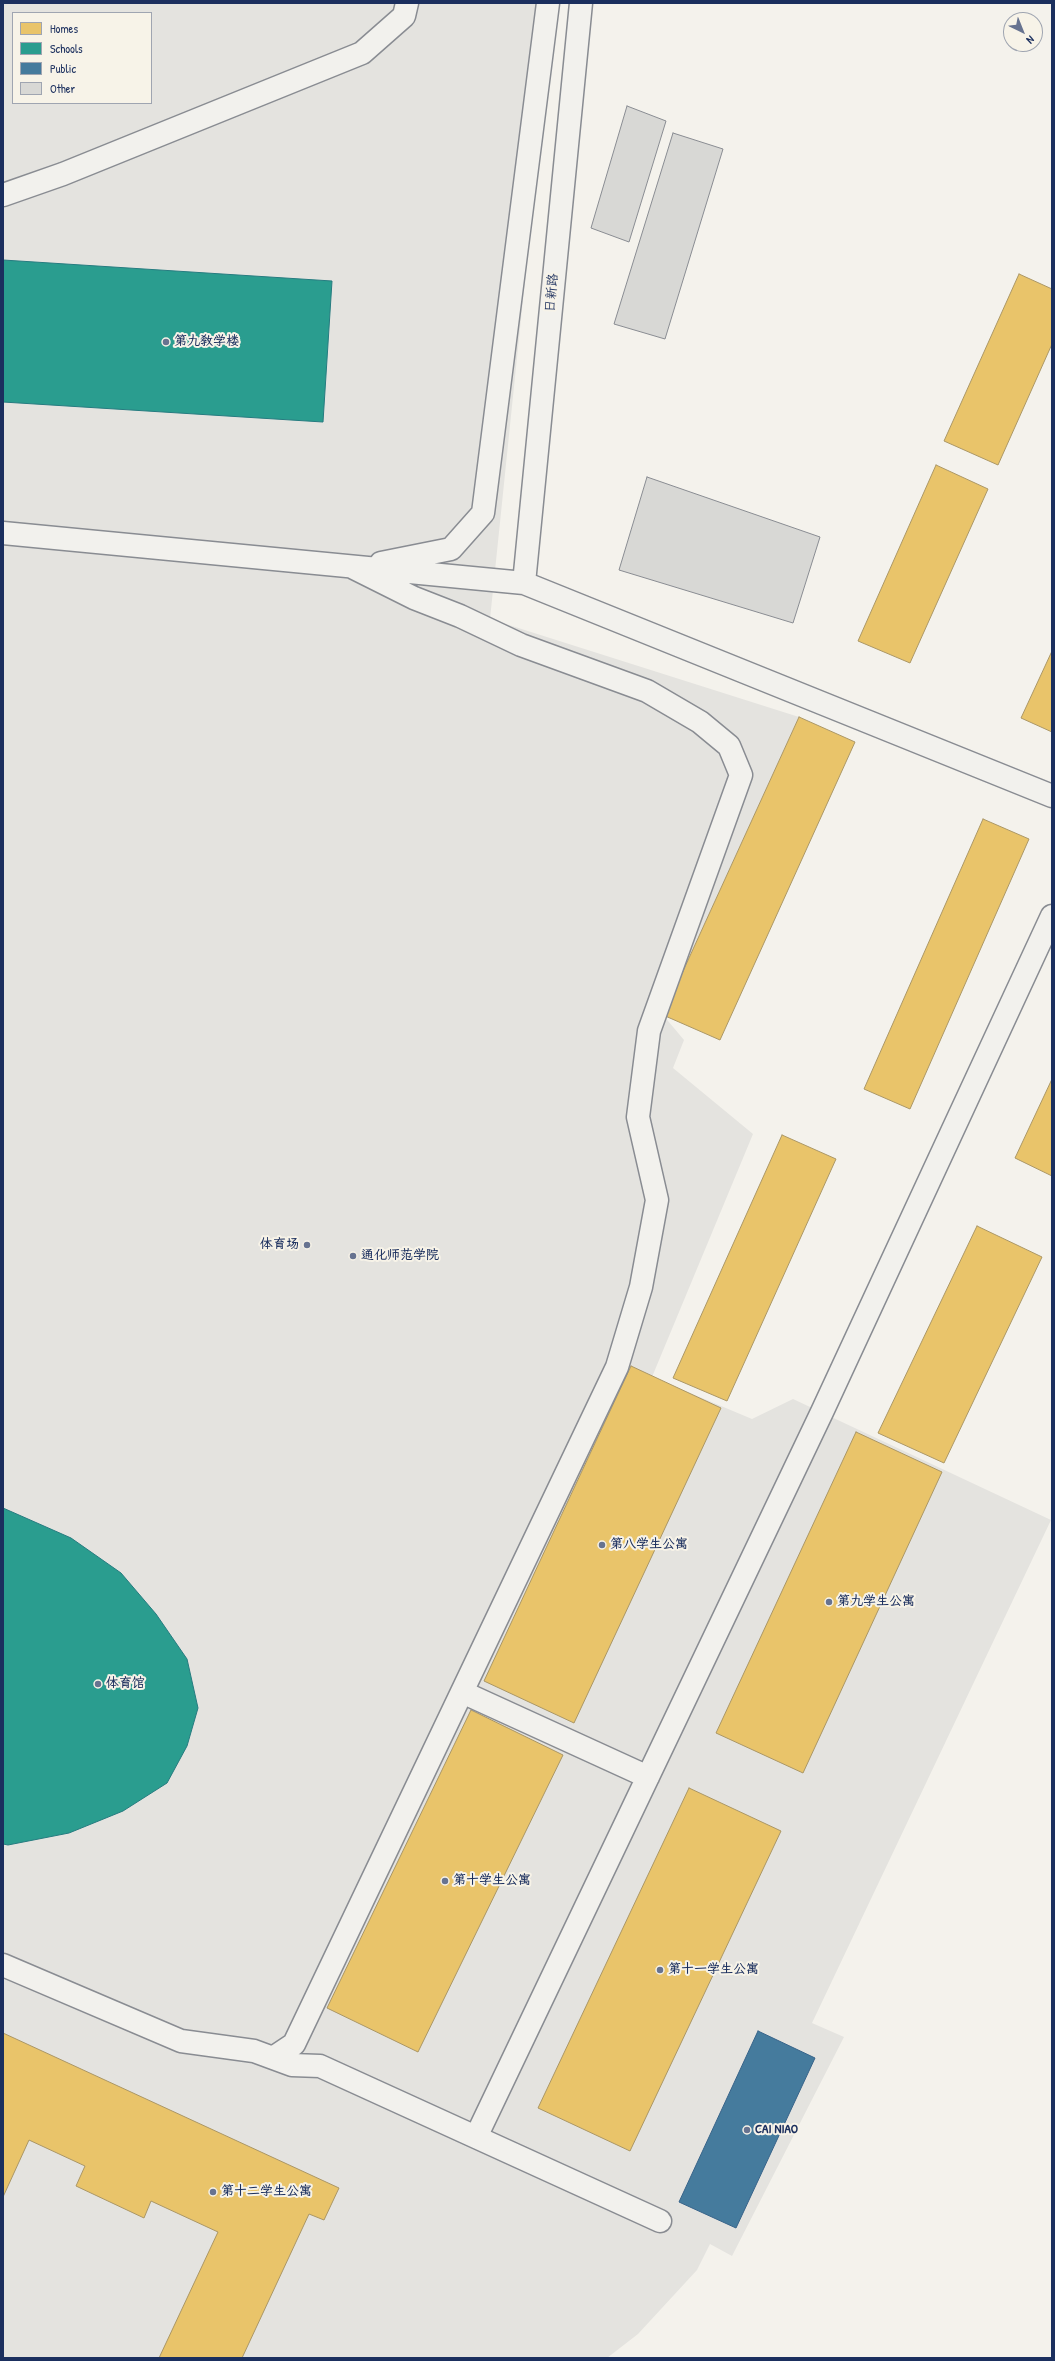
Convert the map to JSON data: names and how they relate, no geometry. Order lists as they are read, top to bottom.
{
  "streets": {
    "street": ["日新路"]
  },
  "places": [
    "第九教学楼",
    "体育场",
    "通化师范学院",
    "第八学生公寓",
    "第九学生公寓",
    "体育馆",
    "第十学生公寓",
    "第十一学生公寓",
    "CAI NIAO",
    "第十二学生公寓"
  ],
  "legend": [
    "Homes",
    "Schools",
    "Public",
    "Other"
  ],
  "north": "bottom right"
}
